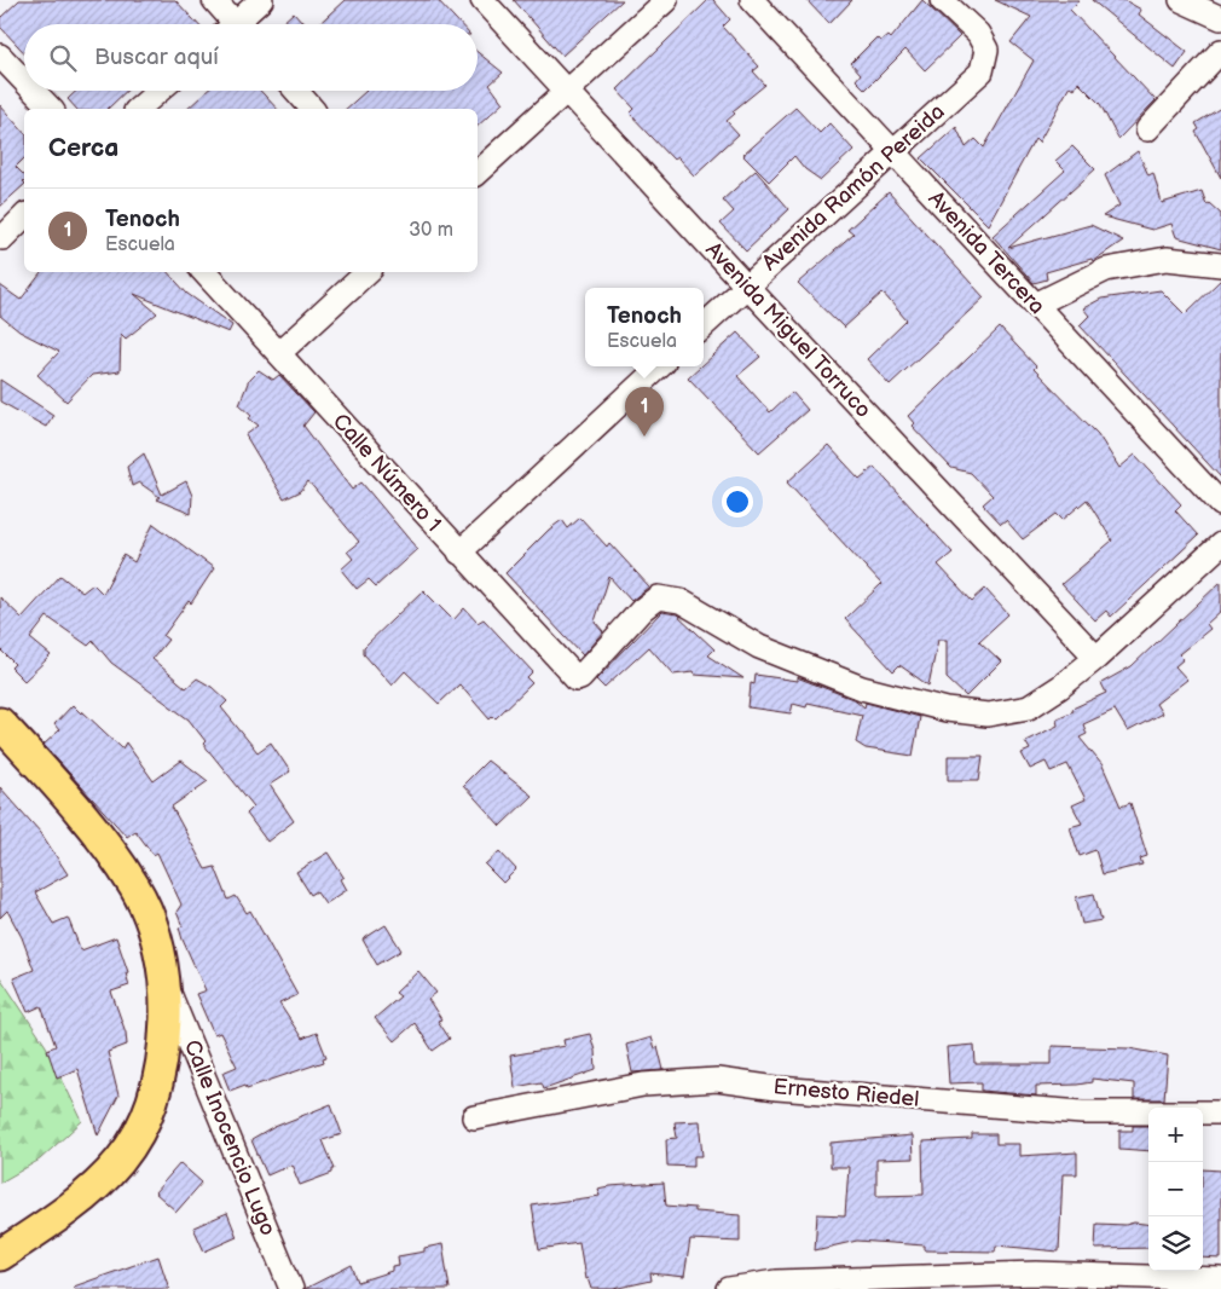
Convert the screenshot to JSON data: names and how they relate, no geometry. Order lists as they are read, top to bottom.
{
  "streets": {
    "street": [
      "Avenida Ramón Pereida",
      "Avenida Tercera",
      "Avenida Miguel Torruco",
      "Calle Número 1",
      "Ernesto Riedel",
      "Calle Inocencio Lugo"
    ]
  },
  "crossings": [
    ["Avenida Ramón Pereida", "Avenida Tercera"],
    ["Avenida Ramón Pereida", "Avenida Miguel Torruco"],
    ["Avenida Miguel Torruco", "Calle Número 1"]
  ],
  "page": {
    "search": "Buscar aquí",
    "heading": "Cerca",
    "list": [
      {
        "mark": "1",
        "name": "Tenoch",
        "note": "Escuela",
        "value": "30 m"
      }
    ],
    "popup": ["Tenoch", "Escuela"],
    "pins": "1",
    "map_buttons": ["+", "−"]
  }
}
